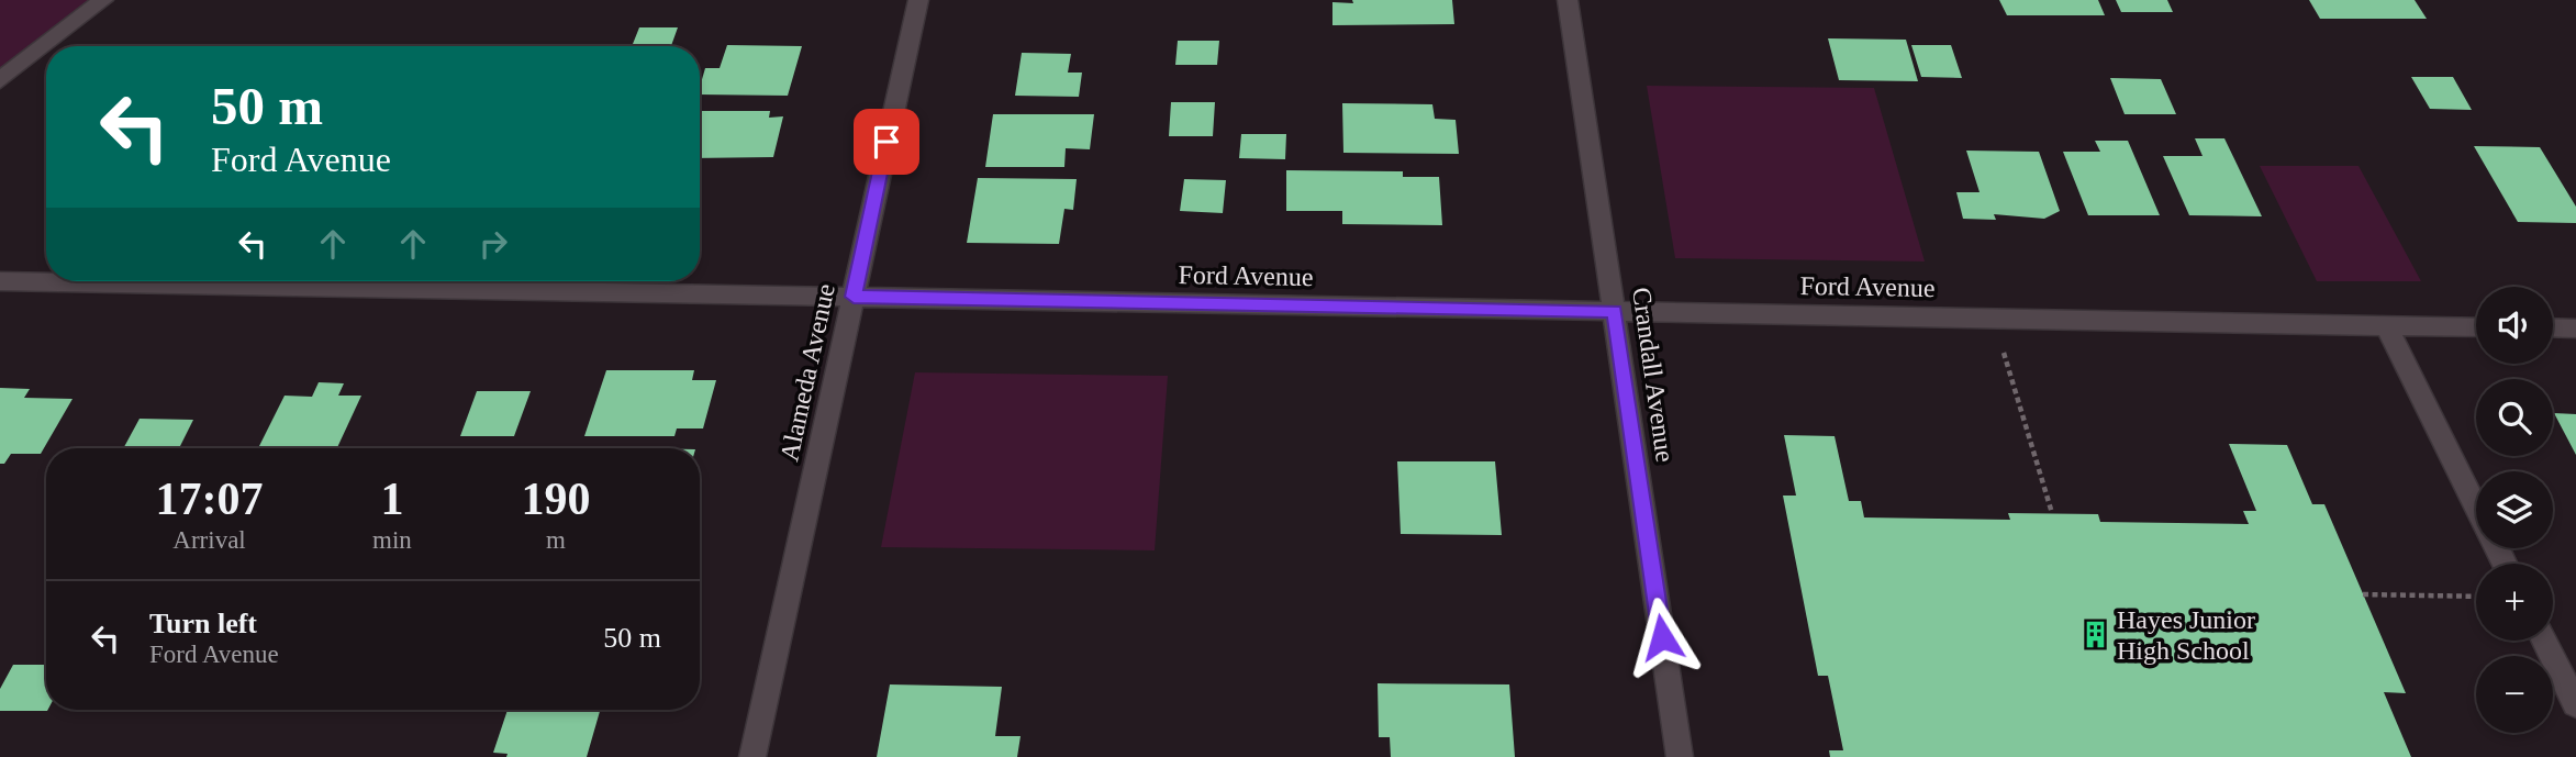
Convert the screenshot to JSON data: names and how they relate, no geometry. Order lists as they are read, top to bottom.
{
  "streets": {
    "street": ["Ford Avenue", "Alameda Avenue", "Crandall Avenue"]
  },
  "crossings": [
    ["Ford Avenue", "Alameda Avenue"],
    ["Ford Avenue", "Crandall Avenue"]
  ],
  "places": {
    "building": ["Hayes Junior High School"]
  },
  "page": {
    "turn": ["50 m", "Ford Avenue"],
    "map_buttons": ["+", "−"],
    "eta": [
      "17:07",
      "Arrival",
      "1",
      "min",
      "190",
      "m"
    ],
    "list": [
      {
        "name": "Turn left",
        "note": "Ford Avenue",
        "value": "50 m"
      }
    ]
  }
}
